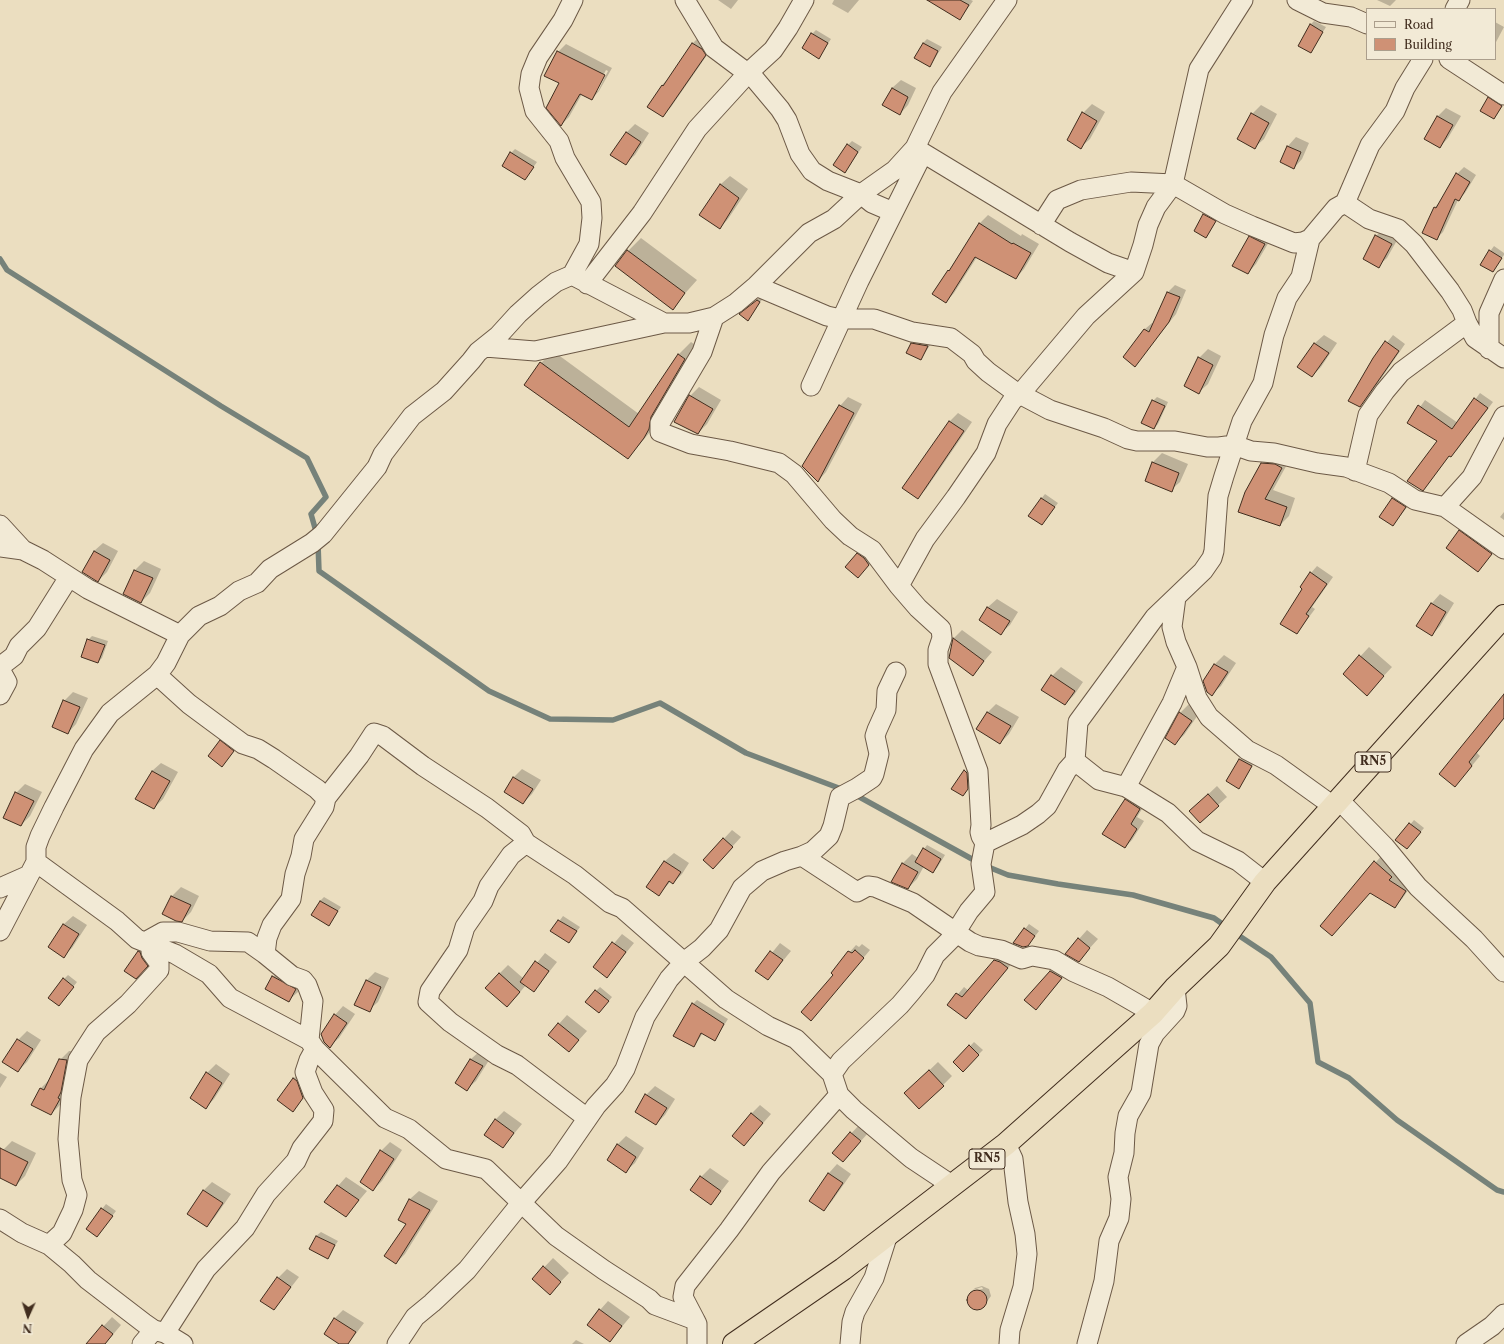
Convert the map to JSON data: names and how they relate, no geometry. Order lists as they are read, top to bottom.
{
  "streets": {
    "highway": ["RN5"]
  },
  "legend": ["Road", "Building"],
  "north": "bottom"
}
